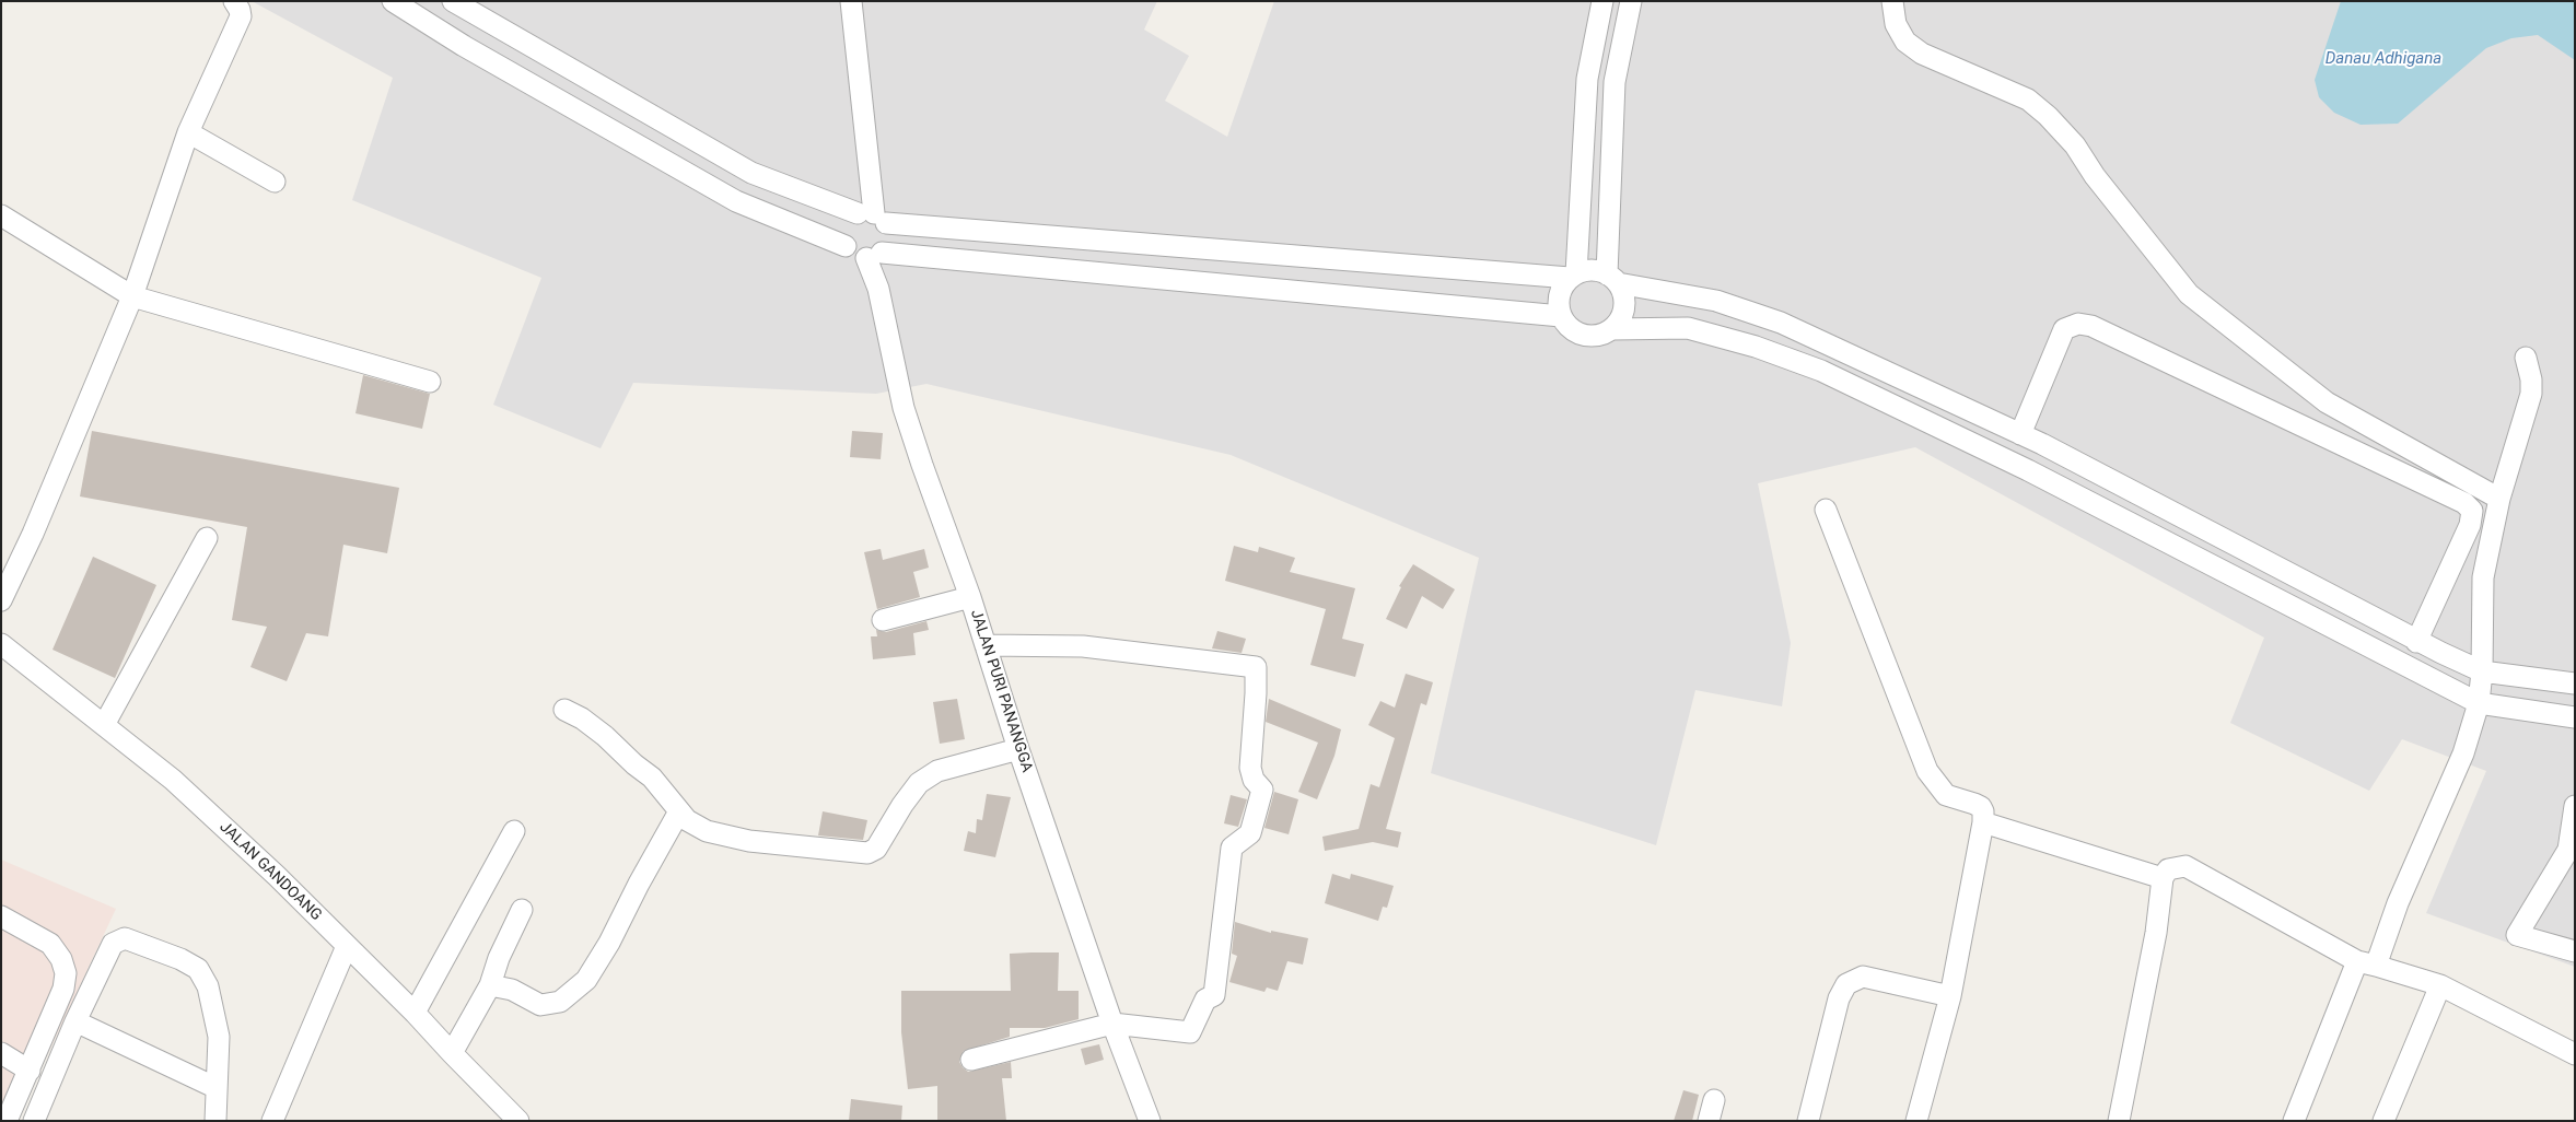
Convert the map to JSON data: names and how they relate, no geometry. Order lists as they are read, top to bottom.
{
  "streets": {
    "street": ["JALAN PURI PANANGGA", "JALAN GANDOANG"]
  },
  "water": ["Danau Adhigana"]
}
